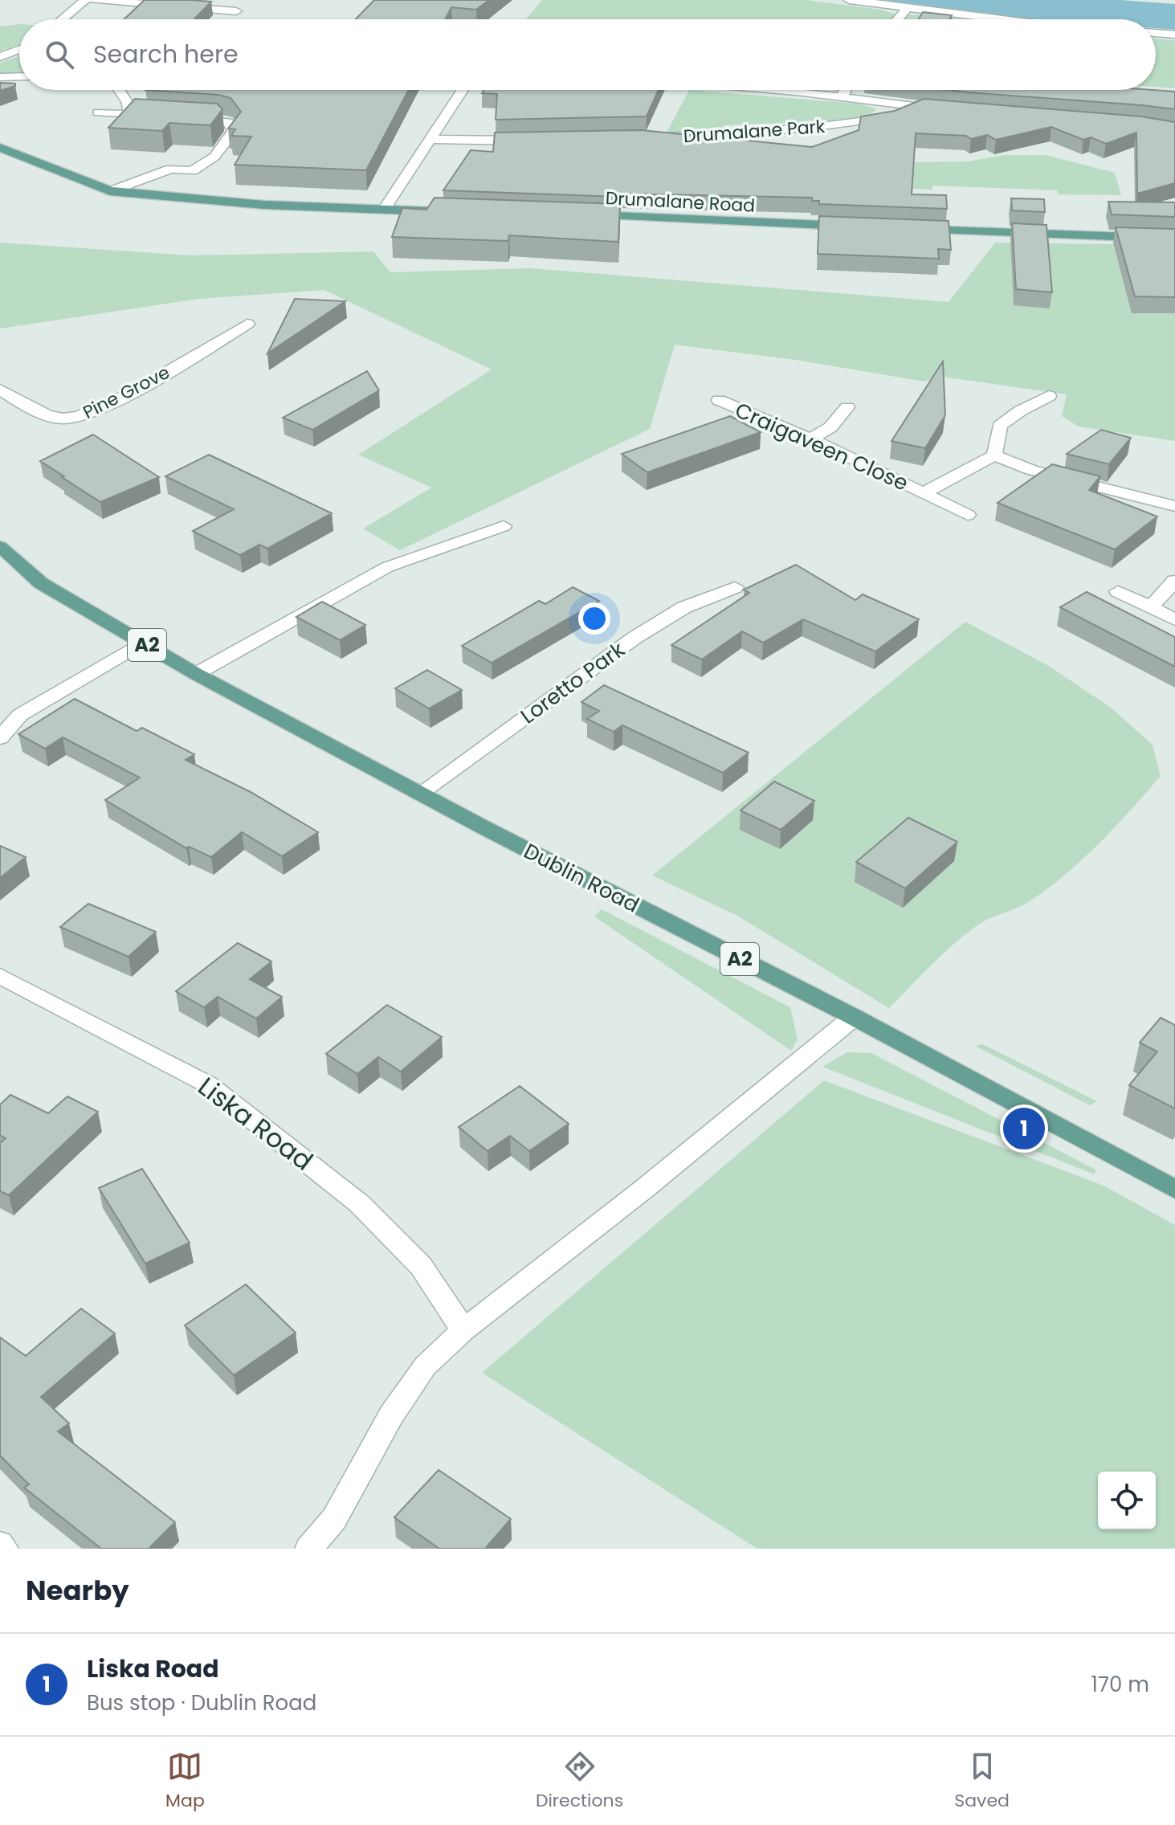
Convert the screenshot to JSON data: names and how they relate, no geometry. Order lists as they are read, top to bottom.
{
  "streets": {
    "main road": ["Drumalane Road", "A2", "Dublin Road"],
    "street": [
      "Drumalane Park",
      "Pine Grove",
      "Craigaveen Close",
      "Loretto Park",
      "Liska Road"
    ]
  },
  "crossings": [
    ["Loretto Park", "Dublin Road"]
  ],
  "page": {
    "search": "Search here",
    "pins": "1",
    "heading": "Nearby",
    "list": [
      {
        "mark": "1",
        "name": "Liska Road",
        "note": "Bus stop · Dublin Road",
        "value": "170 m"
      }
    ],
    "nav": ["Map", "Directions", "Saved"]
  }
}
